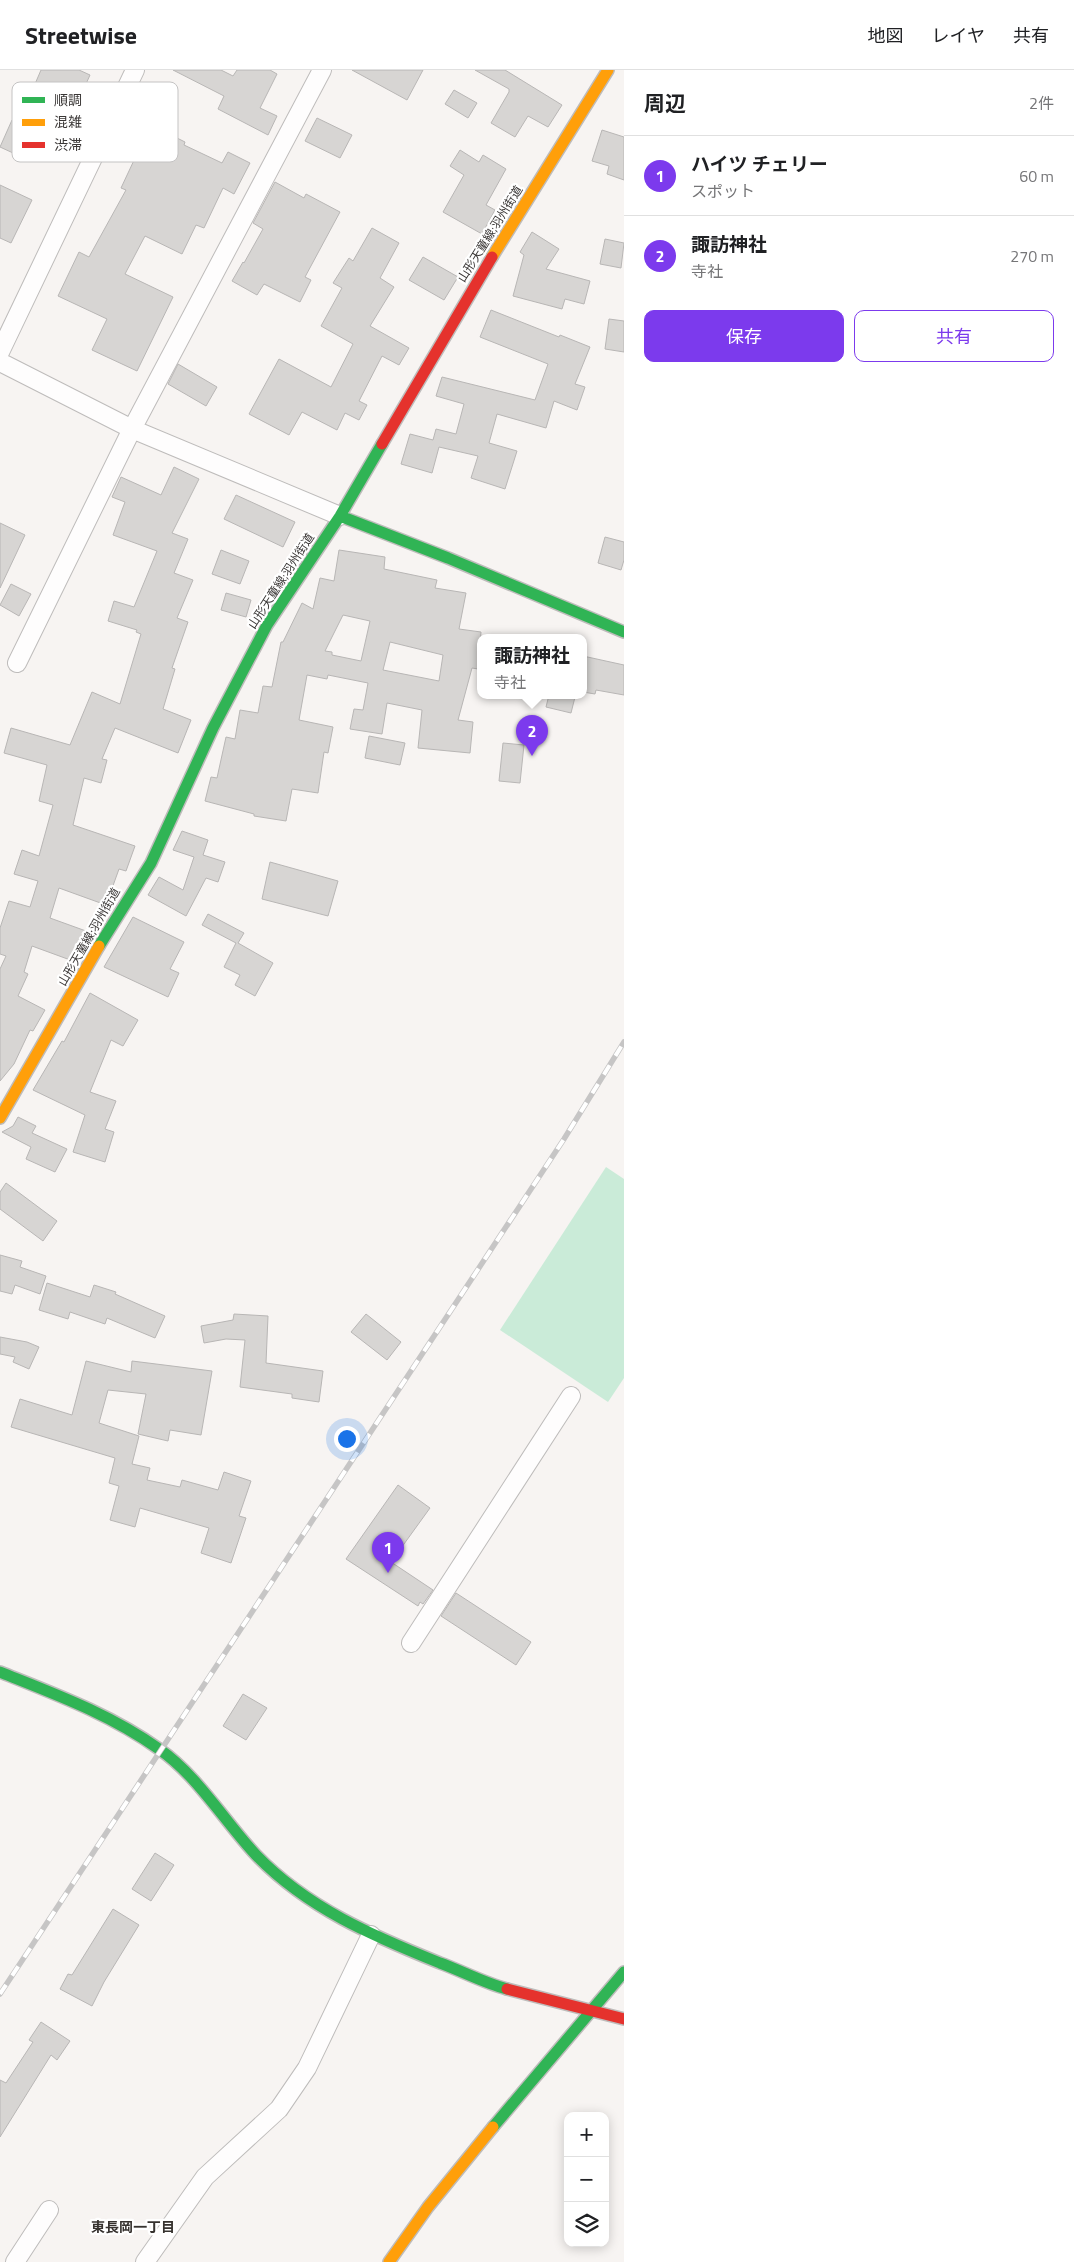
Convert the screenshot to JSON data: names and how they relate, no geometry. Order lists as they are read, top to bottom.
{
  "streets": {
    "street": ["山形天童線;羽州街道"]
  },
  "districts": ["東長岡一丁目"],
  "legend": ["順調", "混雑", "渋滞"],
  "page": {
    "header": "Streetwise",
    "nav": ["地図", "レイヤ", "共有"],
    "heading": ["周辺", "2件"],
    "list": [
      {
        "mark": "1",
        "name": "ハイツ チェリー",
        "note": "スポット",
        "value": "60 m"
      },
      {
        "mark": "2",
        "name": "諏訪神社",
        "note": "寺社",
        "value": "270 m"
      }
    ],
    "buttons": ["保存", "共有"],
    "popup": ["諏訪神社", "寺社"],
    "pins": ["2", "1"],
    "map_buttons": ["+", "−"]
  }
}
